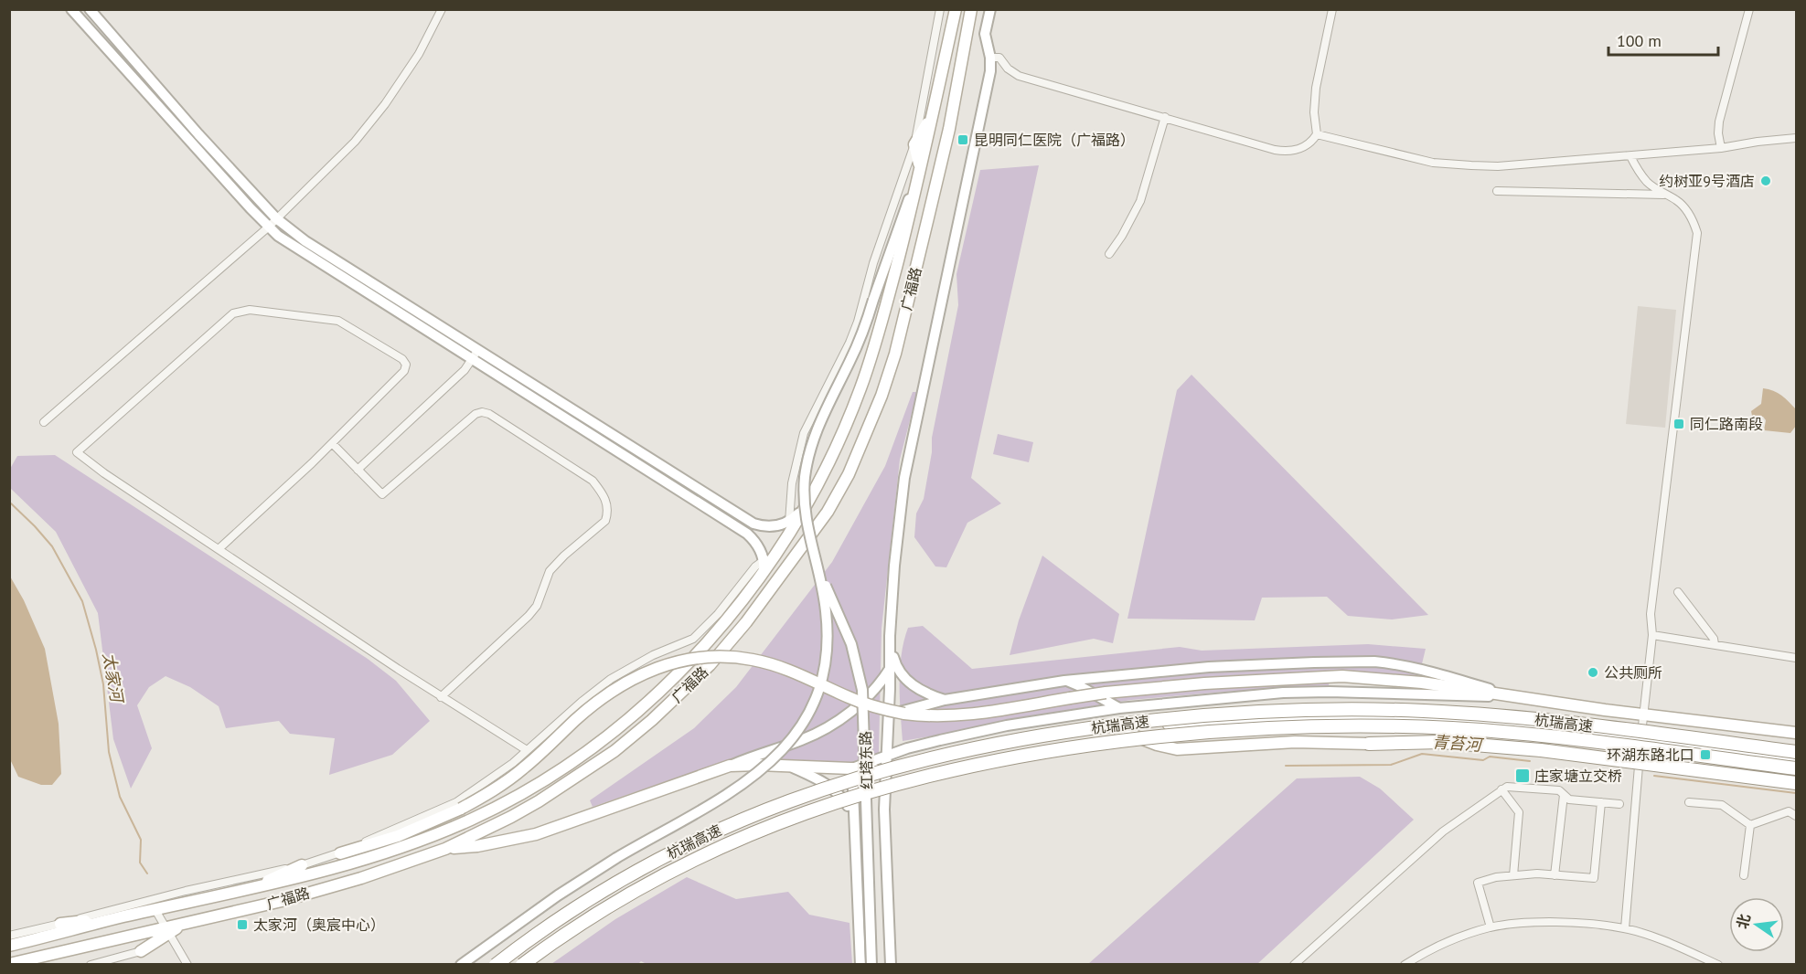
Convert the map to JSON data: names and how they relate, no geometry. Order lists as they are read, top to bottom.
{
  "streets": {
    "highway": ["杭瑞高速"],
    "main road": ["广福路", "红塔东路"]
  },
  "water": ["太家河", "青苔河"],
  "places": {
    "transit": [
      "昆明同仁医院（广福路）",
      "同仁路南段",
      "环湖东路北口",
      "庄家塘立交桥",
      "太家河（奥宸中心）"
    ],
    "other": ["约树亚9号酒店", "公共厕所"]
  },
  "scale_bar": "100 m",
  "north": "left"
}
